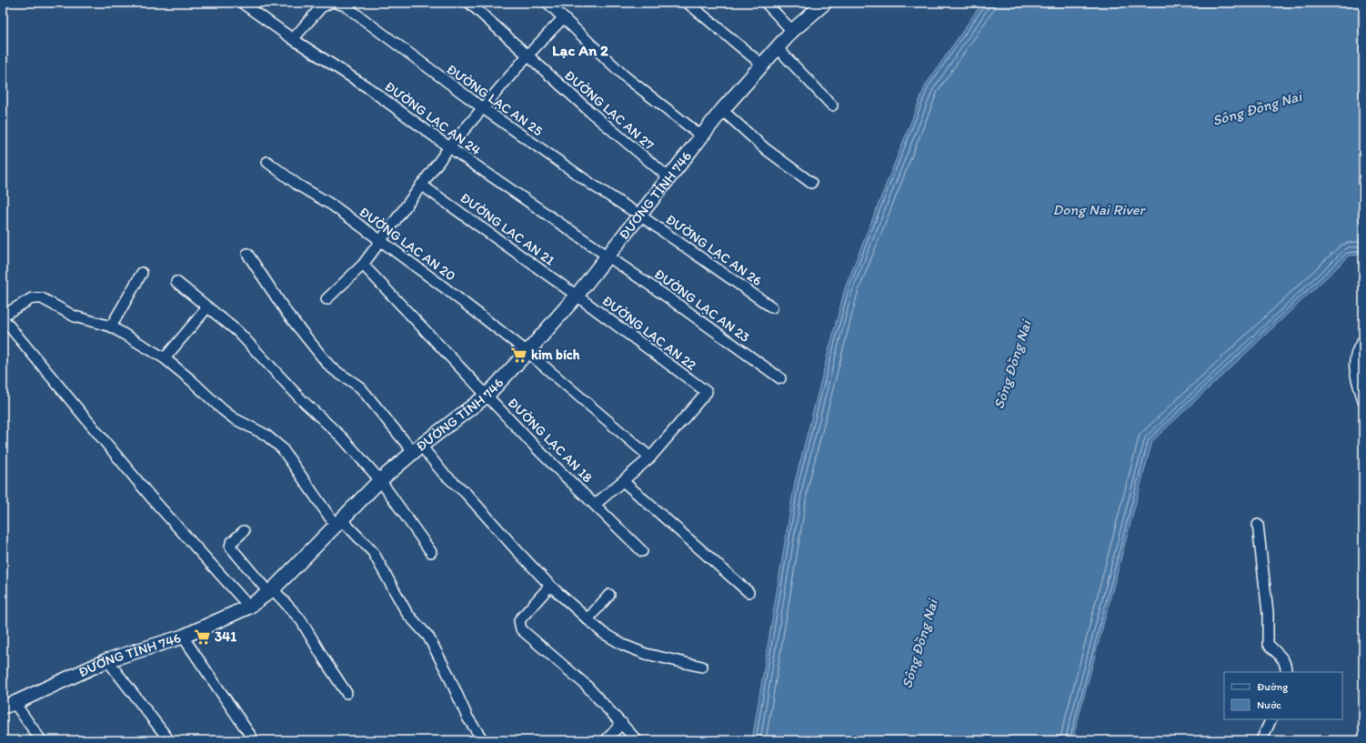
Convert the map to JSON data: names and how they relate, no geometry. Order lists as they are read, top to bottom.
{
  "streets": {
    "main road": ["ĐƯỜNG TỈNH 746"],
    "street": [
      "ĐƯỜNG LẠC AN 25",
      "ĐƯỜNG LẠC AN 27",
      "ĐƯỜNG LẠC AN 24",
      "ĐƯỜNG LẠC AN 21",
      "ĐƯỜNG LẠC AN 20",
      "ĐƯỜNG LẠC AN 26",
      "ĐƯỜNG LẠC AN 23",
      "ĐƯỜNG LẠC AN 22",
      "ĐƯỜNG LẠC AN 18"
    ]
  },
  "crossings": [
    ["ĐƯỜNG LẠC AN 25", "ĐƯỜNG TỈNH 746"],
    ["ĐƯỜNG LẠC AN 25", "ĐƯỜNG LẠC AN 26"],
    ["ĐƯỜNG LẠC AN 27", "ĐƯỜNG TỈNH 746"],
    ["ĐƯỜNG LẠC AN 24", "ĐƯỜNG TỈNH 746"],
    ["ĐƯỜNG LẠC AN 24", "ĐƯỜNG LẠC AN 23"],
    ["ĐƯỜNG TỈNH 746", "ĐƯỜNG LẠC AN 21"],
    ["ĐƯỜNG TỈNH 746", "ĐƯỜNG LẠC AN 20"],
    ["ĐƯỜNG TỈNH 746", "ĐƯỜNG LẠC AN 26"],
    ["ĐƯỜNG TỈNH 746", "ĐƯỜNG LẠC AN 23"],
    ["ĐƯỜNG TỈNH 746", "ĐƯỜNG LẠC AN 22"],
    ["ĐƯỜNG TỈNH 746", "ĐƯỜNG LẠC AN 18"],
    ["ĐƯỜNG LẠC AN 21", "ĐƯỜNG LẠC AN 22"],
    ["ĐƯỜNG LẠC AN 20", "ĐƯỜNG LẠC AN 22"]
  ],
  "districts": ["Lạc An 2"],
  "water": ["Sông Đồng Nai", "Dong Nai River"],
  "places": {
    "supermarket": ["kim bích", "341"]
  },
  "legend": ["Đường", "Nước"]
}
